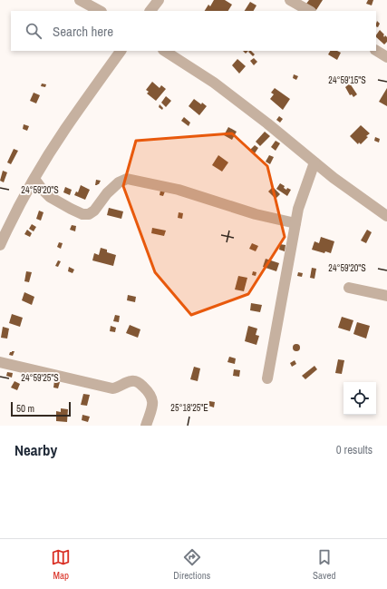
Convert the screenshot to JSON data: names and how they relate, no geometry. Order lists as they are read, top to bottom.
{
  "scale_bar": "50 m",
  "page": {
    "search": "Search here",
    "scale": "50 m",
    "heading": ["Nearby", "0 results"],
    "nav": ["Map", "Directions", "Saved"]
  },
  "coordinates": [
    "24°59'15\"S",
    "24°59'20\"S",
    "24°59'25\"S",
    "25°18'25\"E"
  ]
}
